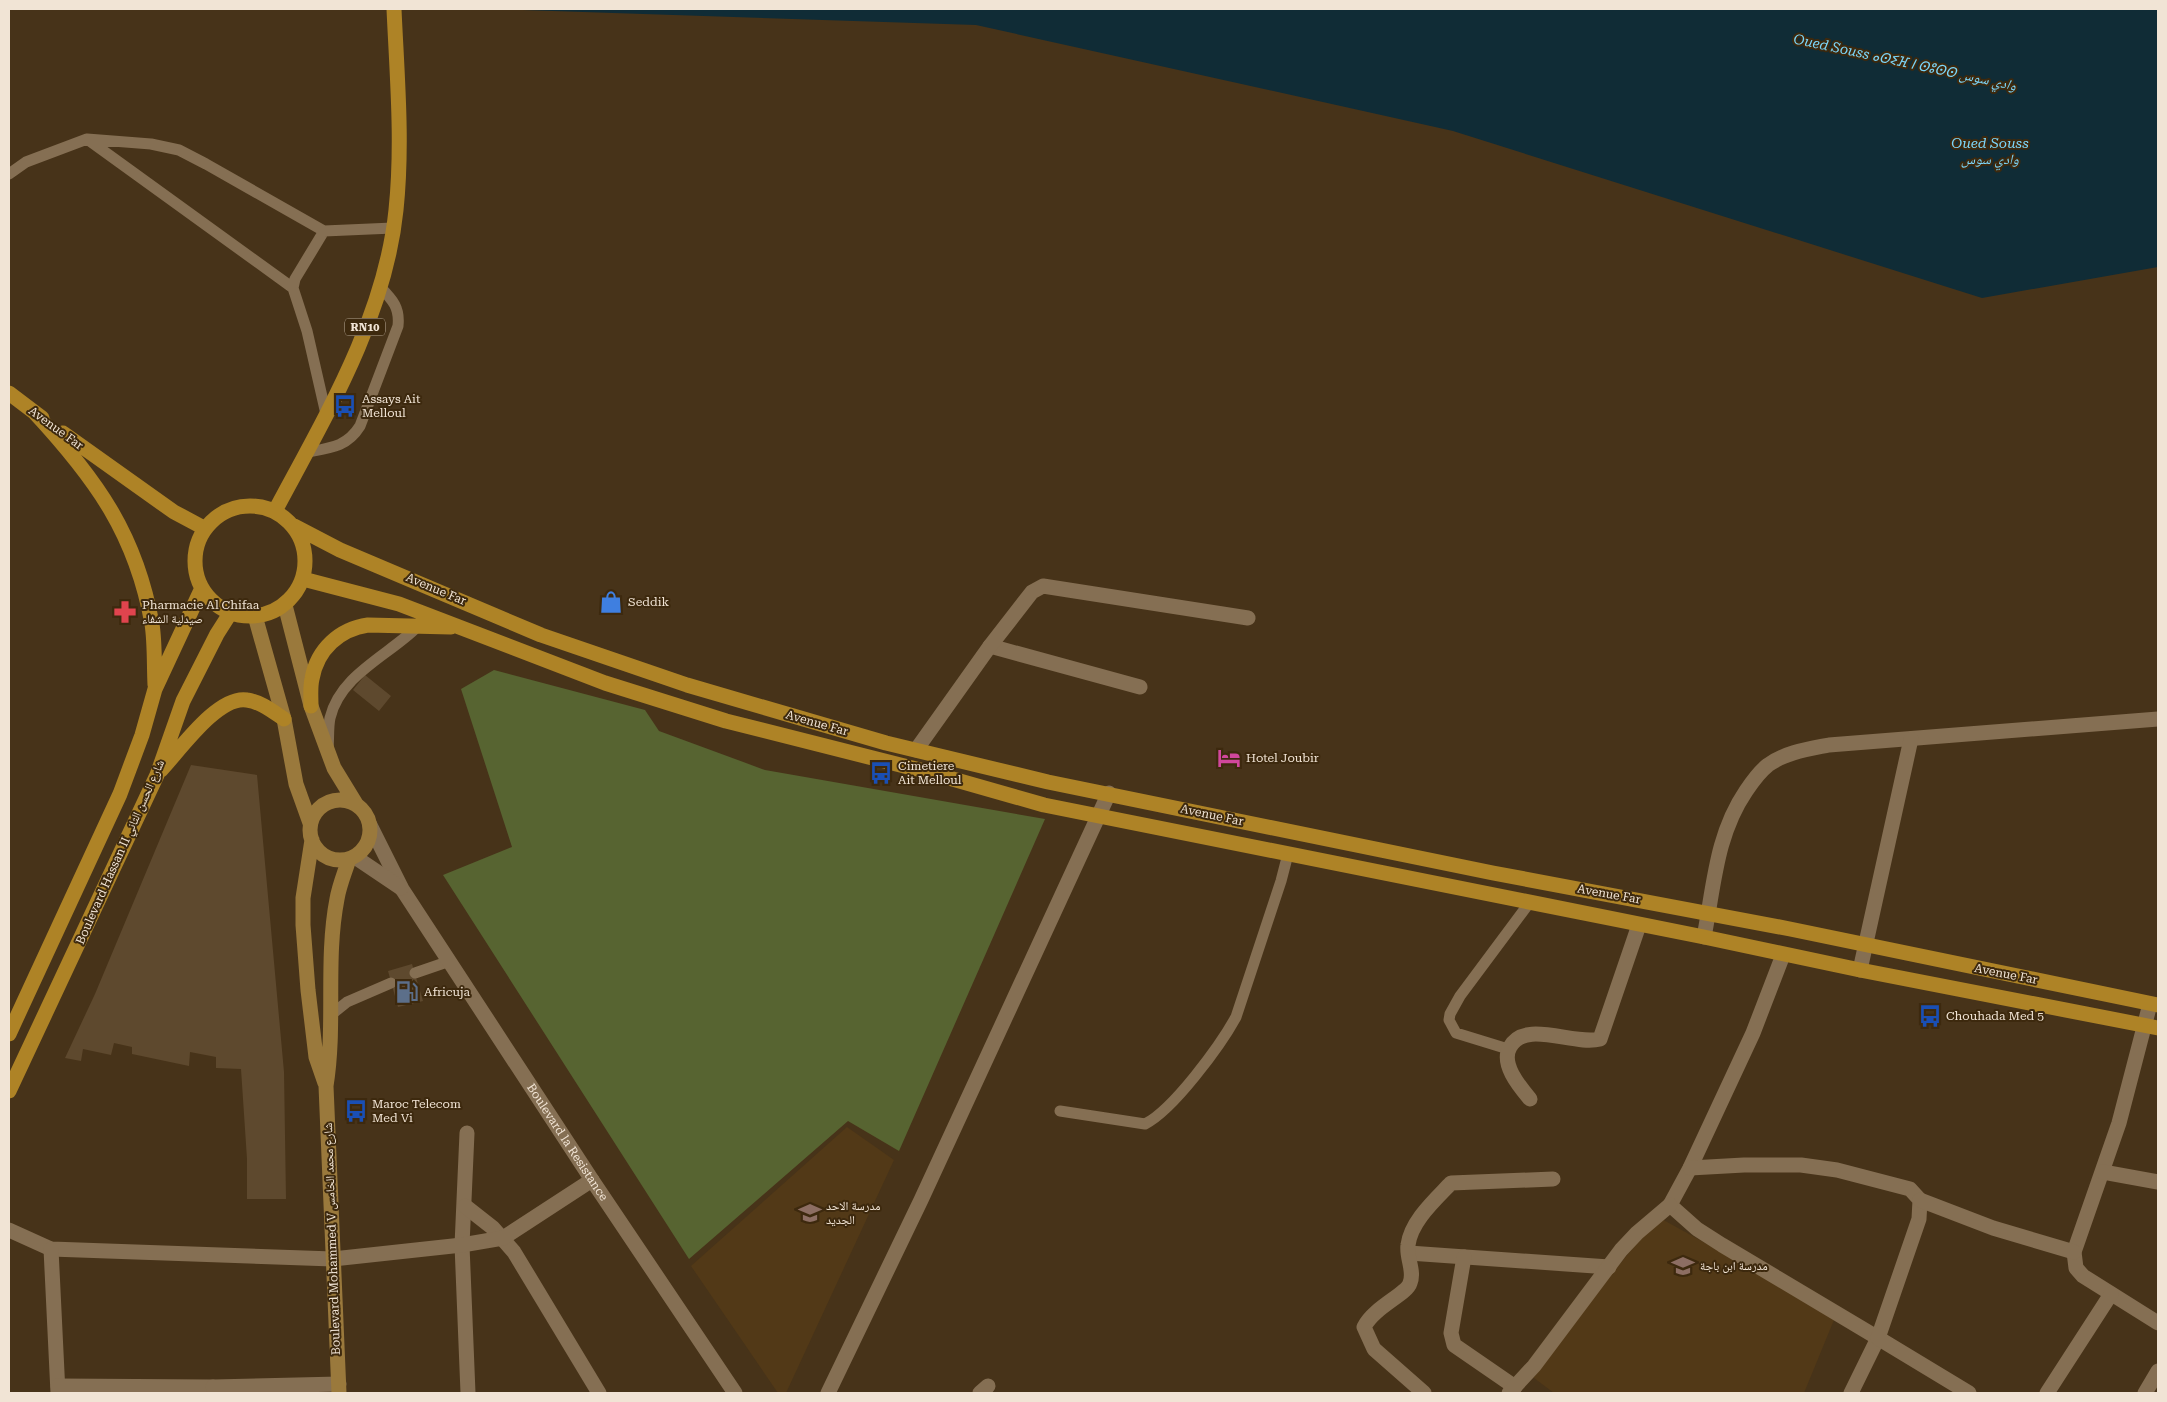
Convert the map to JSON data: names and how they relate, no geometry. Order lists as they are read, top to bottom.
{
  "streets": {
    "main road": [
      "RN10",
      "Avenue Far",
      "Boulevard Hassan II شارع الحسن الثاني",
      "Boulevard Mohammed V شارع محمد الخامس"
    ],
    "street": ["Boulevard la Resistance"]
  },
  "crossings": [
    ["RN10", "Avenue Far"],
    ["RN10", "Boulevard Hassan II شارع الحسن الثاني"],
    ["Avenue Far", "Boulevard Hassan II شارع الحسن الثاني"],
    ["Boulevard la Resistance", "Boulevard Mohammed V شارع محمد الخامس"]
  ],
  "water": ["Oued Souss ⴰⵙⵉⴼ ⵏ ⵙⵓⵙⵙ وادي سوس", "Oued Souss وادي سوس"],
  "places": {
    "bus stop": [
      "Assays Ait Melloul",
      "Cimetiere Ait Melloul",
      "Chouhada Med 5",
      "Maroc Telecom Med Vi"
    ],
    "shop": ["Seddik"],
    "pharmacy": ["Pharmacie Al Chifaa صيدلية الشفاء"],
    "hotel": ["Hotel Joubir"],
    "fuel station": ["Africuja"],
    "school or university": ["مدرسة الاحد الجديد", "مدرسة ابن باجة"]
  }
}
